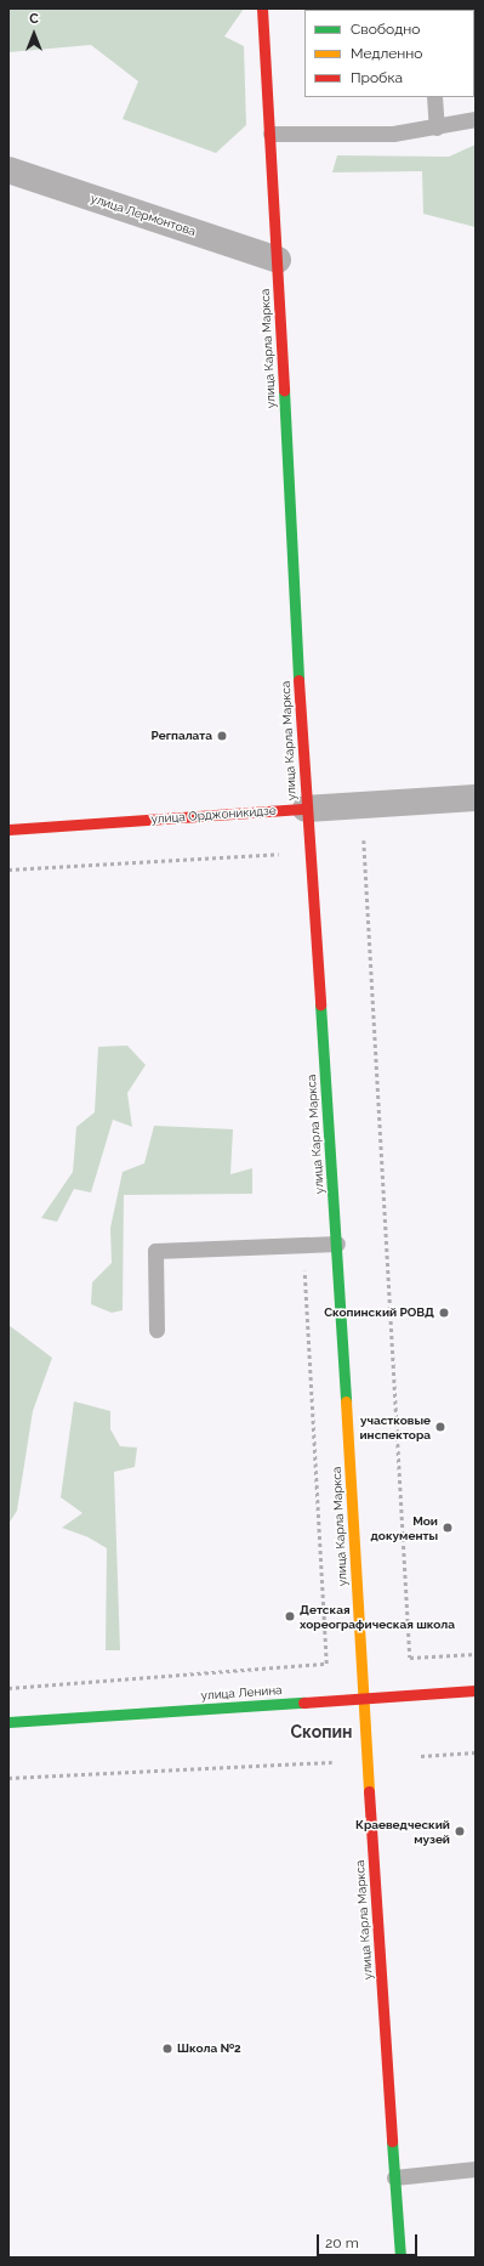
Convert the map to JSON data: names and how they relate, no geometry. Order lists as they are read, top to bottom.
{
  "streets": {
    "main road": ["улица Карла Маркса", "улица Орджоникидзе", "улица Ленина"],
    "street": ["улица Лермонтова"]
  },
  "crossings": [
    ["улица Лермонтова", "улица Карла Маркса"],
    ["улица Карла Маркса", "улица Орджоникидзе"],
    ["улица Карла Маркса", "улица Ленина"]
  ],
  "districts": ["Скопин"],
  "places": [
    "Регпалата",
    "Скопинский РОВД",
    "участковые инспектора",
    "Мои документы",
    "Детская хореографическая школа",
    "Краеведческий музей",
    "Школа №2"
  ],
  "legend": ["Свободно", "Медленно", "Пробка"],
  "scale_bar": "20 m",
  "north": "top"
}
